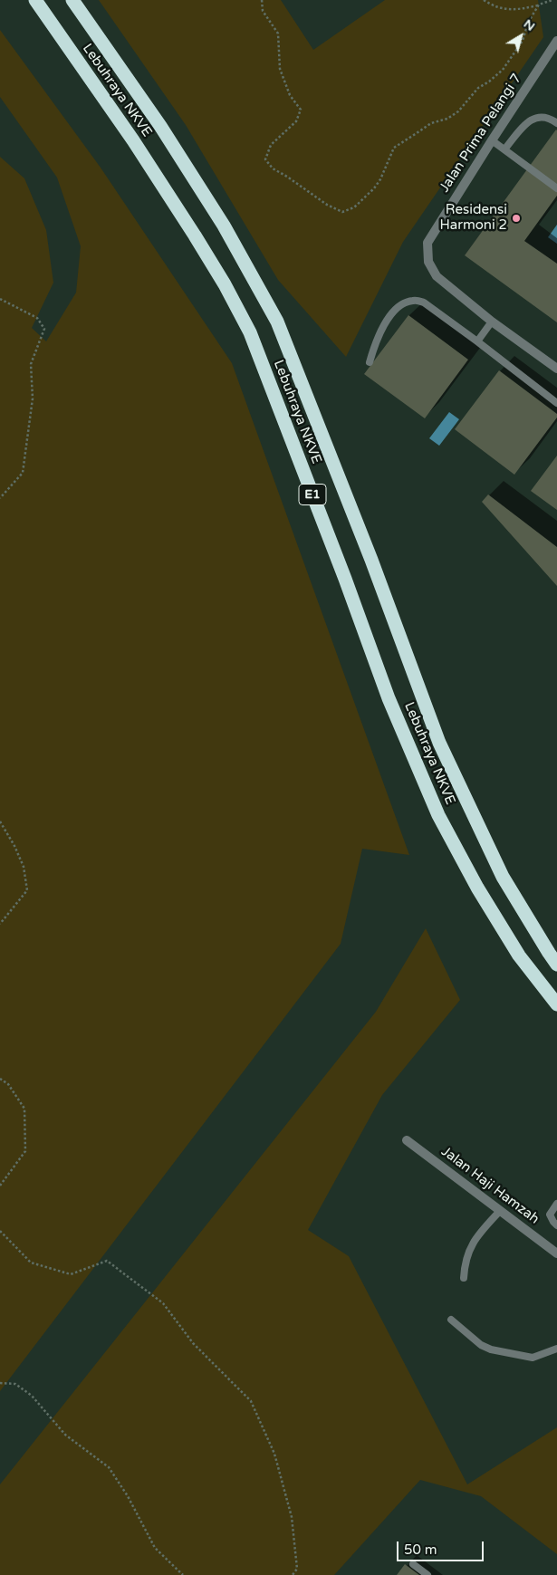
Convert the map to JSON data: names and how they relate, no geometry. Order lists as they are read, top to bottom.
{
  "streets": {
    "highway": ["Lebuhraya NKVE", "E1"],
    "street": ["Jalan Prima Pelangi 7", "Jalan Haji Hamzah"]
  },
  "places": ["Residensi Harmoni 2"],
  "scale_bar": "50 m",
  "north": "top right"
}
